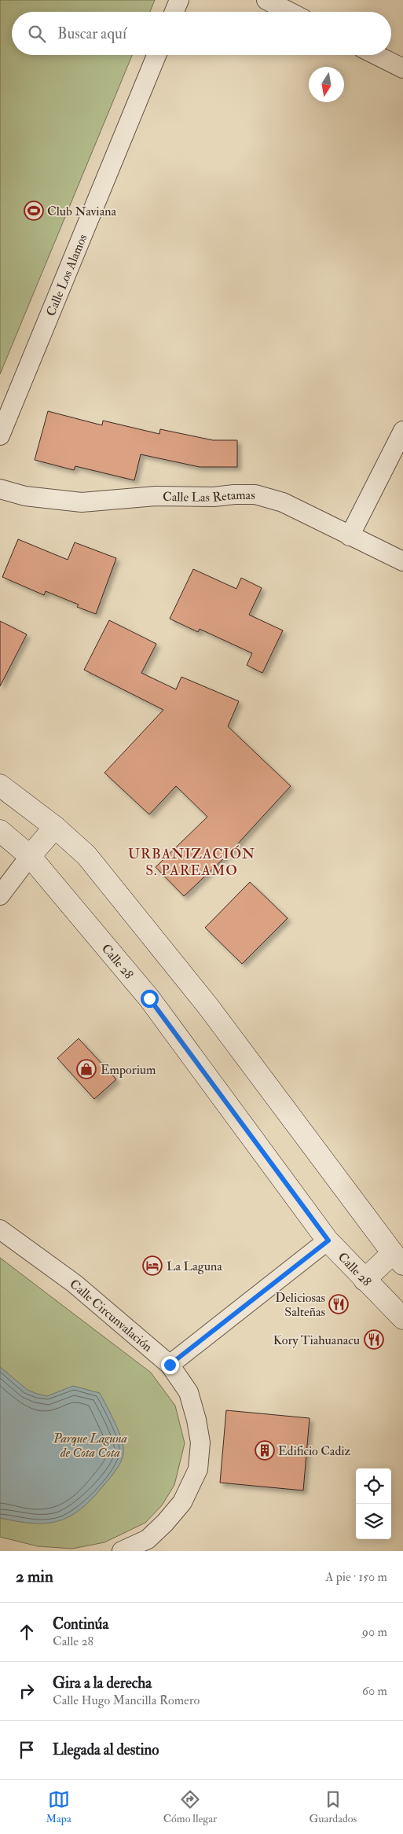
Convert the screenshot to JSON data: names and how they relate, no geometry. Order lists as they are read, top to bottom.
{
  "streets": {
    "main road": ["Calle 28"],
    "street": ["Calle Los Alamos", "Calle Las Retamas", "Calle Circunvalación"]
  },
  "districts": ["URBANIZACIÓN S. PAREAMO"],
  "parks": ["Parque Laguna de Cota Cota"],
  "places": {
    "sports": ["Club Naviana"],
    "shop": ["Emporium"],
    "hotel": ["La Laguna"],
    "restaurant": ["Deliciosas Salteñas", "Kory Tiahuanacu"],
    "building": ["Edificio Cadiz"]
  },
  "north": "bottom",
  "page": {
    "search": "Buscar aquí",
    "heading": ["2 min", "A pie · 150 m"],
    "list": [
      ["Continúa", "Calle 28", "90 m"],
      ["Gira a la derecha", "Calle Hugo Mancilla Romero", "60 m"],
      "Llegada al destino"
    ],
    "nav": ["Mapa", "Cómo llegar", "Guardados"]
  }
}
